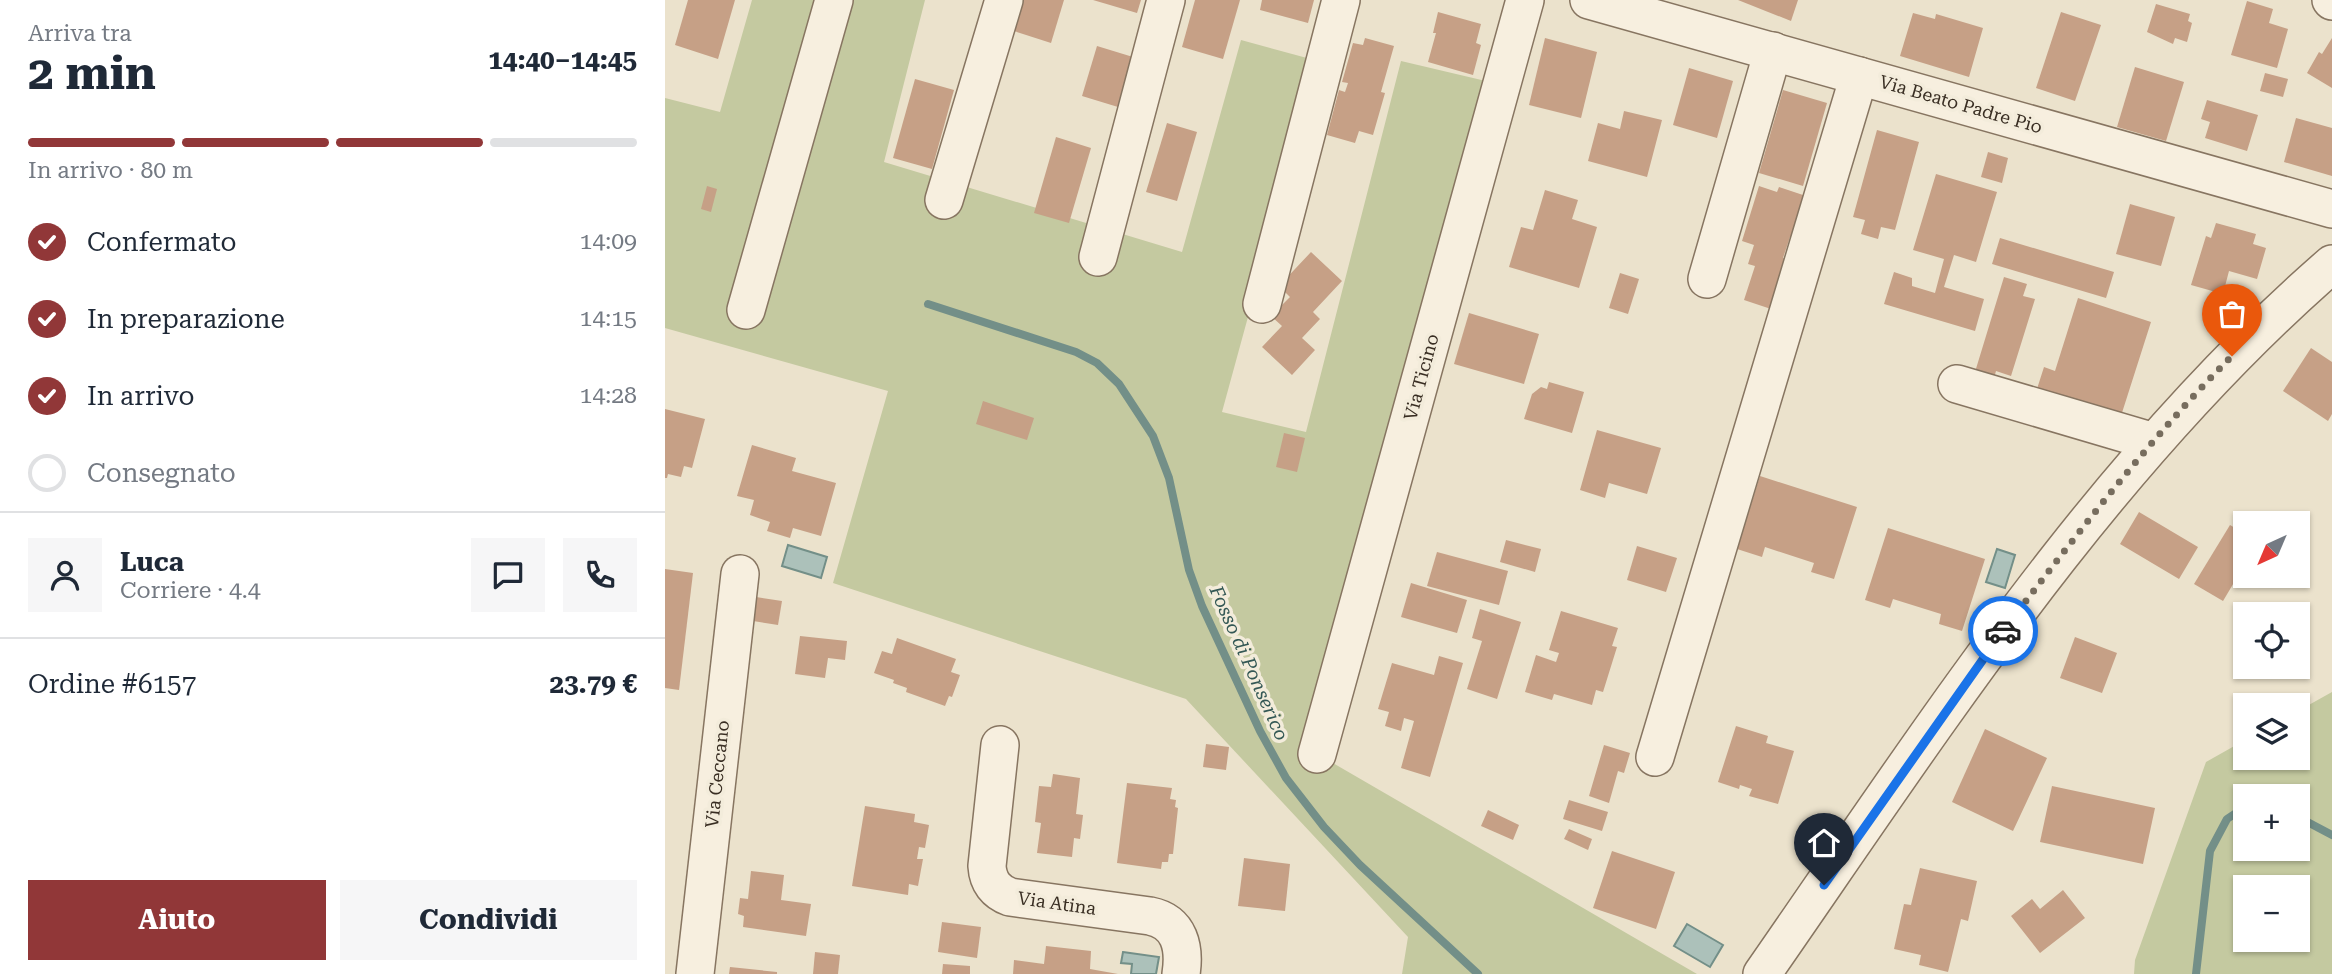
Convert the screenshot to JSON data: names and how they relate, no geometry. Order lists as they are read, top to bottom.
{
  "streets": {
    "street": [
      "Via Beato Padre Pio",
      "Via Ticino",
      "Via Ceccano",
      "Via Atina"
    ]
  },
  "water": ["Fosso di Ponserico"],
  "north": "bottom left",
  "page": {
    "heading": ["2 min", "Arriva tra", "14:40–14:45"],
    "panel": [
      "Luca",
      "Corriere · 4.4",
      "Ordine #6157",
      "23.79 €"
    ],
    "bar": "In arrivo · 80 m",
    "list": [
      ["Confermato", "14:09"],
      ["In preparazione", "14:15"],
      ["In arrivo", "14:28"],
      "Consegnato"
    ],
    "map_buttons": ["+", "−"],
    "buttons": ["Aiuto", "Condividi"]
  }
}
